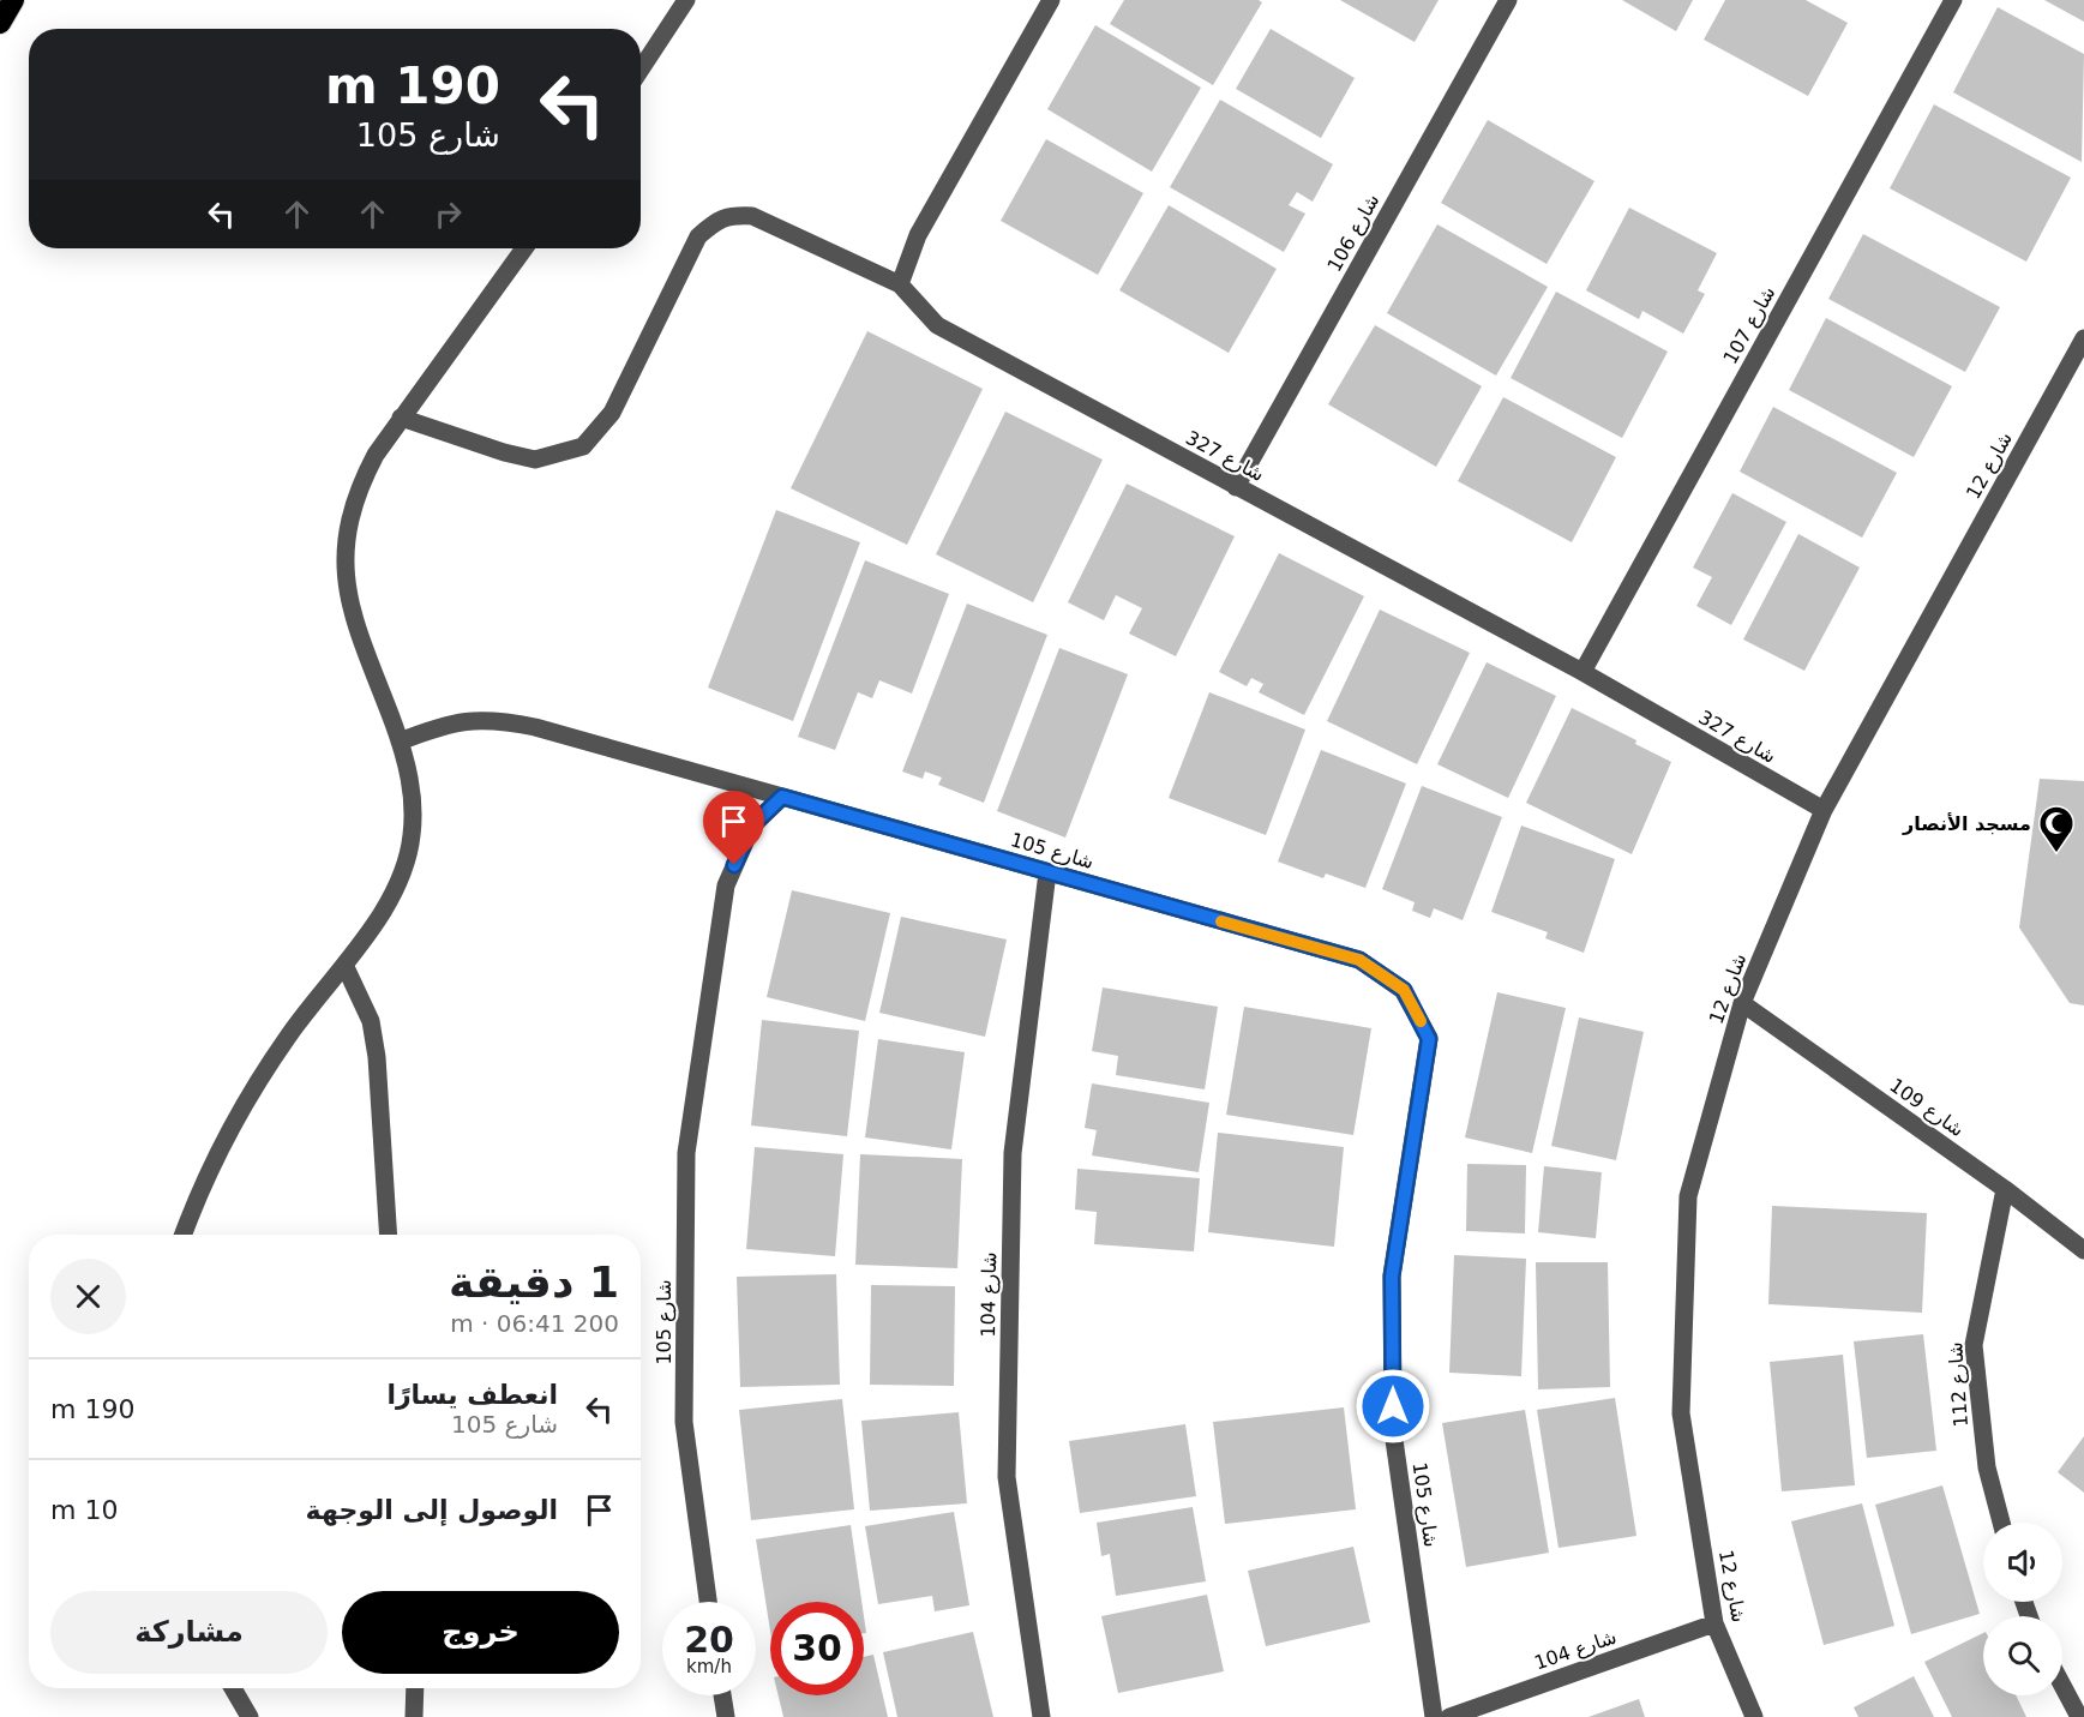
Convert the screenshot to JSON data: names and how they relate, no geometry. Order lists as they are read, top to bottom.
{
  "streets": {
    "street": [
      "شارع 106",
      "شارع 107",
      "شارع 327",
      "شارع 12",
      "شارع 105",
      "شارع 109",
      "شارع 104",
      "شارع 112"
    ]
  },
  "crossings": [
    ["شارع 106", "شارع 327"],
    ["شارع 107", "شارع 327"],
    ["شارع 327", "شارع 12"],
    ["شارع 12", "شارع 109"],
    ["شارع 12", "شارع 104"],
    ["شارع 105", "شارع 104"],
    ["شارع 109", "شارع 112"]
  ],
  "places": {
    "mosque": ["مسجد الأنصار"]
  },
  "page": {
    "turn": ["190 m", "شارع 105"],
    "heading": ["1 دقيقة", "200 m · 06:41"],
    "list": [
      {
        "name": "انعطف يسارًا",
        "note": "شارع 105",
        "value": "190 m"
      },
      {
        "name": "الوصول إلى الوجهة",
        "value": "10 m"
      }
    ],
    "buttons": ["خروج", "مشاركة"],
    "speed": "20 km/h",
    "limit": "30"
  }
}
